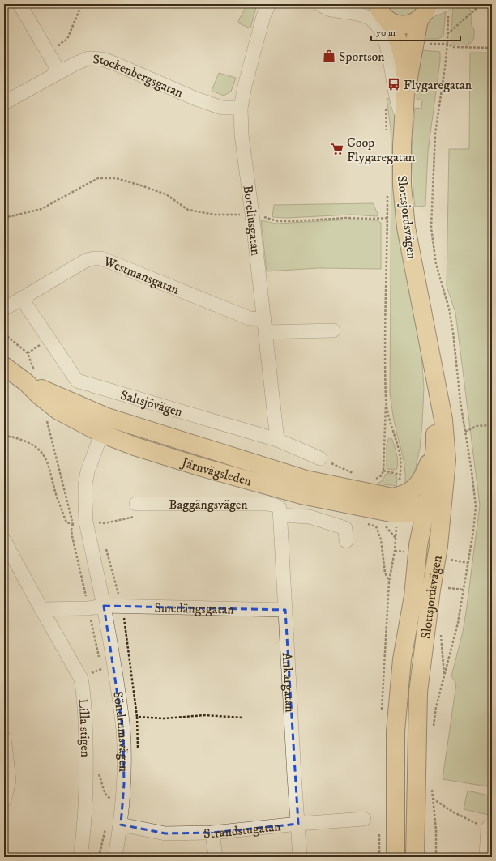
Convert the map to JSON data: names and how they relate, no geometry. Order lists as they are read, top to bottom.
{
  "streets": {
    "main road": ["Slottsjordsvägen", "Järnvägsleden"],
    "street": [
      "Stockenbergsgatan",
      "Boreliusgatan",
      "Westmansgatan",
      "Saltsjövägen",
      "Baggängsvägen",
      "Smedängsgatan",
      "Ankargatan",
      "Lilla stigen",
      "Söndrumsvägen",
      "Strandstugatan"
    ]
  },
  "crossings": [
    ["Stockenbergsgatan", "Boreliusgatan"],
    ["Slottsjordsvägen", "Järnvägsleden"],
    ["Boreliusgatan", "Westmansgatan"],
    ["Boreliusgatan", "Saltsjövägen"],
    ["Westmansgatan", "Saltsjövägen"],
    ["Järnvägsleden", "Söndrumsvägen"],
    ["Baggängsvägen", "Ankargatan"],
    ["Smedängsgatan", "Ankargatan"],
    ["Smedängsgatan", "Söndrumsvägen"],
    ["Ankargatan", "Strandstugatan"],
    ["Söndrumsvägen", "Strandstugatan"]
  ],
  "places": {
    "shop": ["Sportson"],
    "bus stop": ["Flygaregatan"],
    "supermarket": ["Coop Flygaregatan"]
  },
  "scale_bar": "50 m"
}
